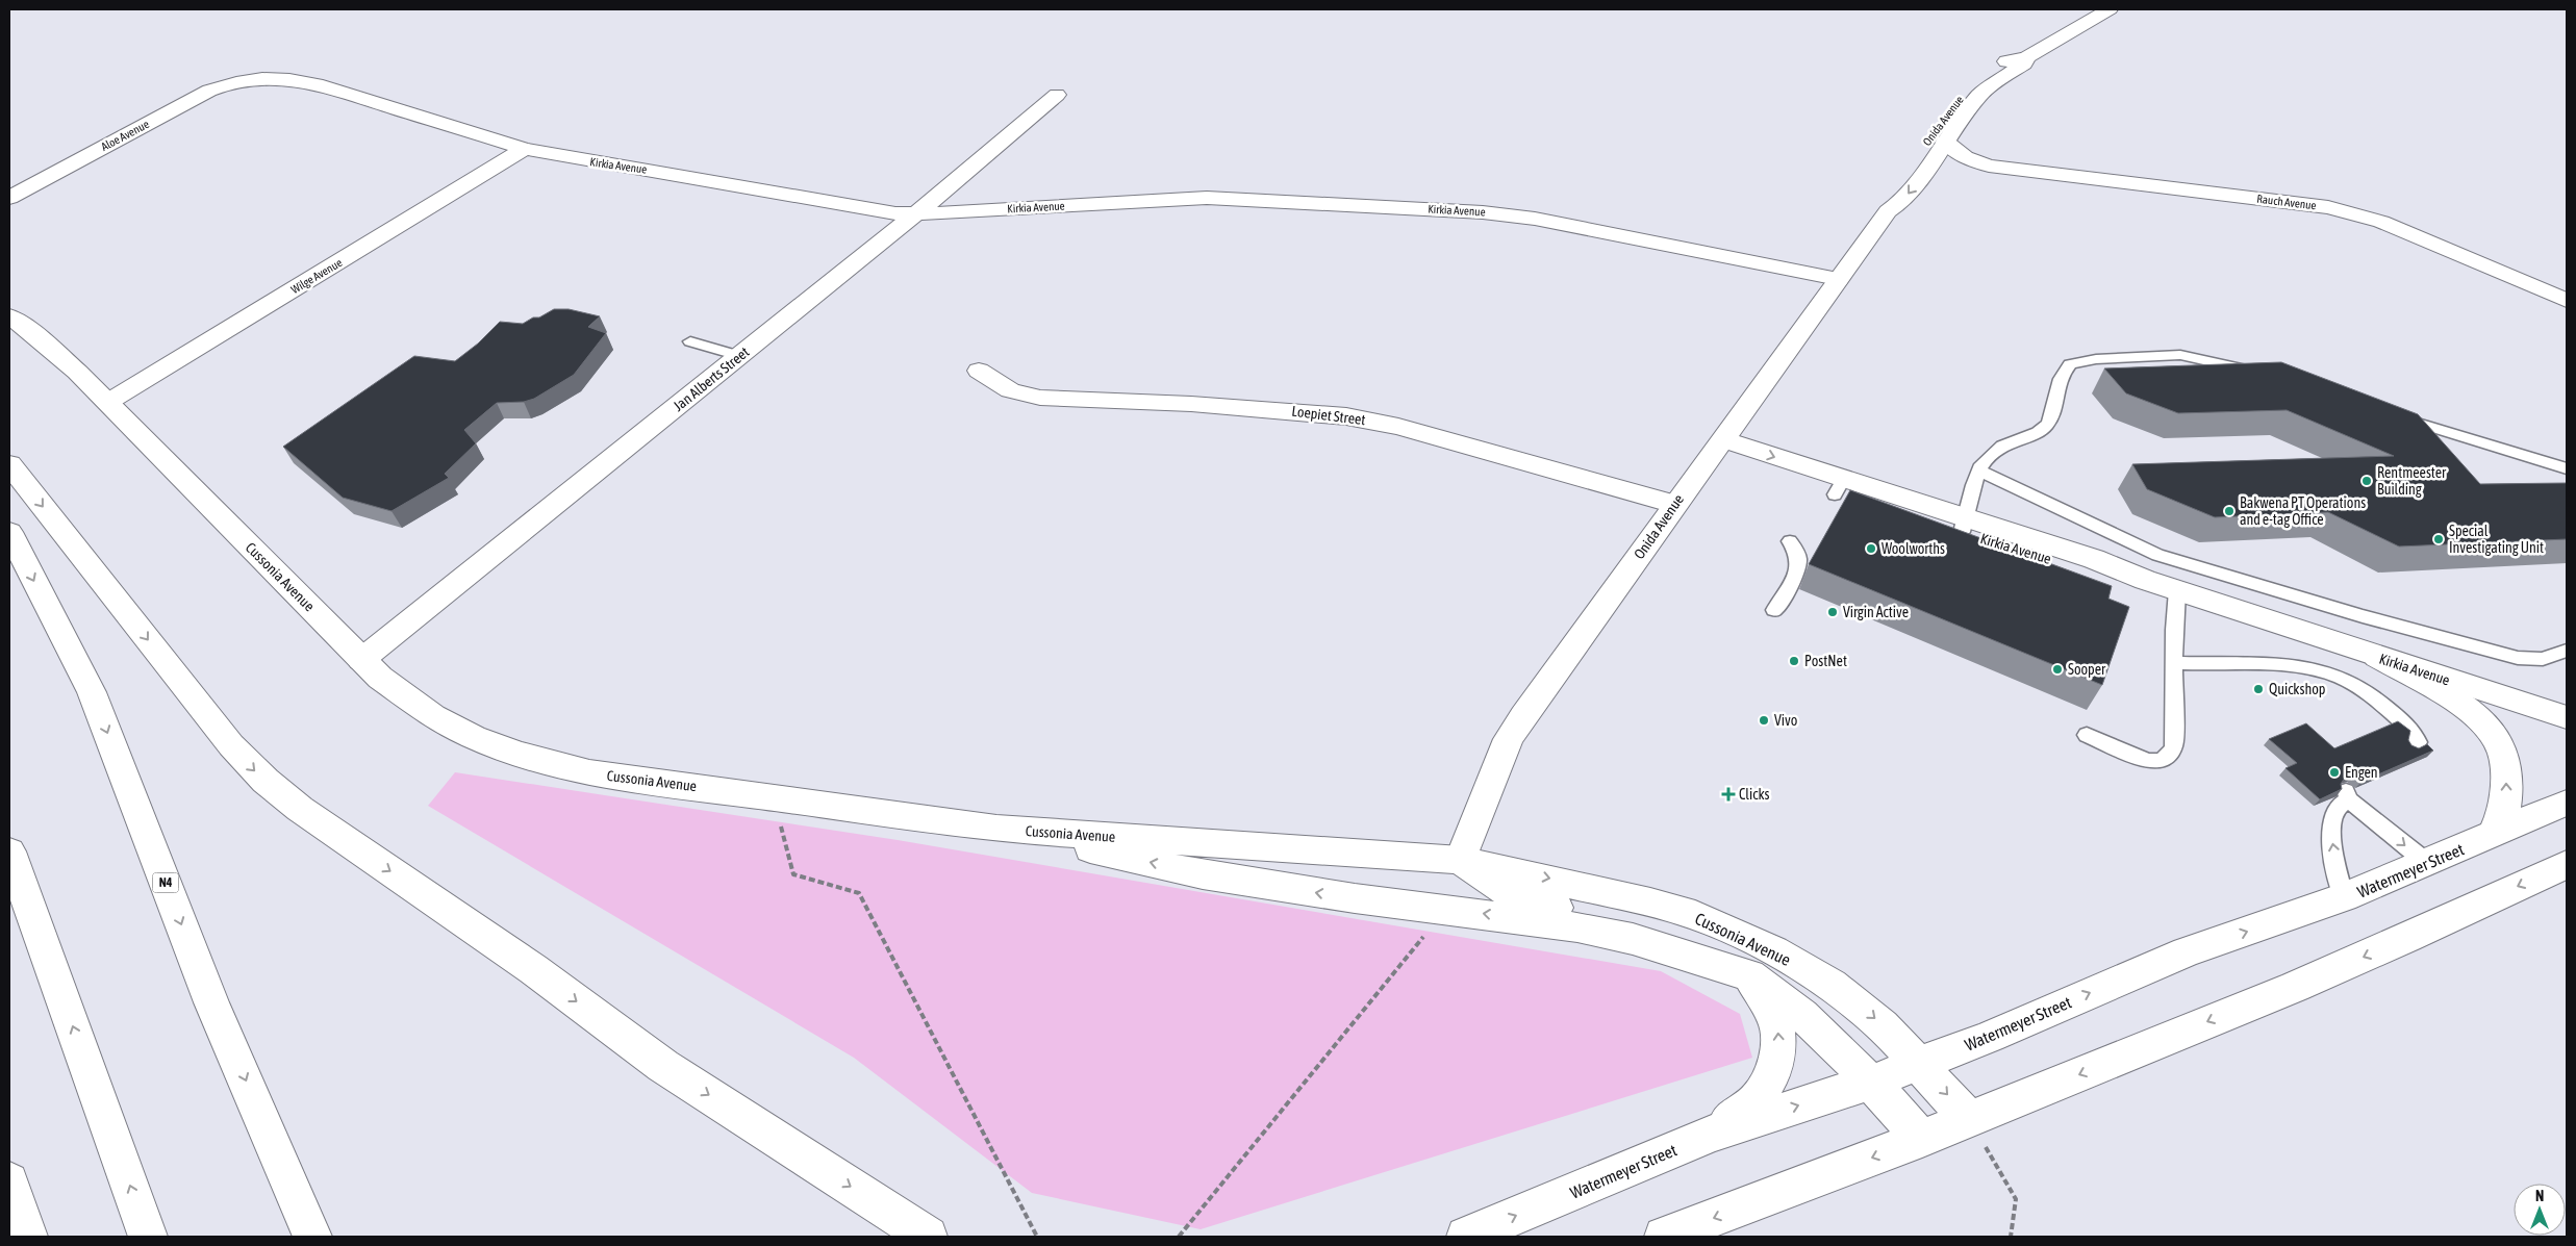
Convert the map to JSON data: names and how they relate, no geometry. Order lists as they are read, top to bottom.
{
  "streets": {
    "main road": [
      "Onida Avenue",
      "Aloe Avenue",
      "Kirkia Avenue",
      "Rauch Avenue",
      "Wilge Avenue",
      "Jan Alberts Street",
      "Loepiet Street",
      "Cussonia Avenue",
      "Watermeyer Street",
      "N4"
    ]
  },
  "crossings": [
    ["Onida Avenue", "Kirkia Avenue"],
    ["Onida Avenue", "Rauch Avenue"],
    ["Onida Avenue", "Loepiet Street"],
    ["Onida Avenue", "Cussonia Avenue"],
    ["Aloe Avenue", "Kirkia Avenue"],
    ["Kirkia Avenue", "Wilge Avenue"],
    ["Kirkia Avenue", "Jan Alberts Street"],
    ["Wilge Avenue", "Cussonia Avenue"],
    ["Jan Alberts Street", "Cussonia Avenue"],
    ["Cussonia Avenue", "Watermeyer Street"]
  ],
  "places": {
    "other": [
      "Rentmeester Building",
      "Bakwena PT Operations and e-tag Office",
      "Special Investigating Unit",
      "Woolworths",
      "Virgin Active",
      "PostNet",
      "Sooper",
      "Quickshop",
      "Vivo",
      "Engen"
    ],
    "health": ["Clicks"]
  },
  "north": "top"
}
